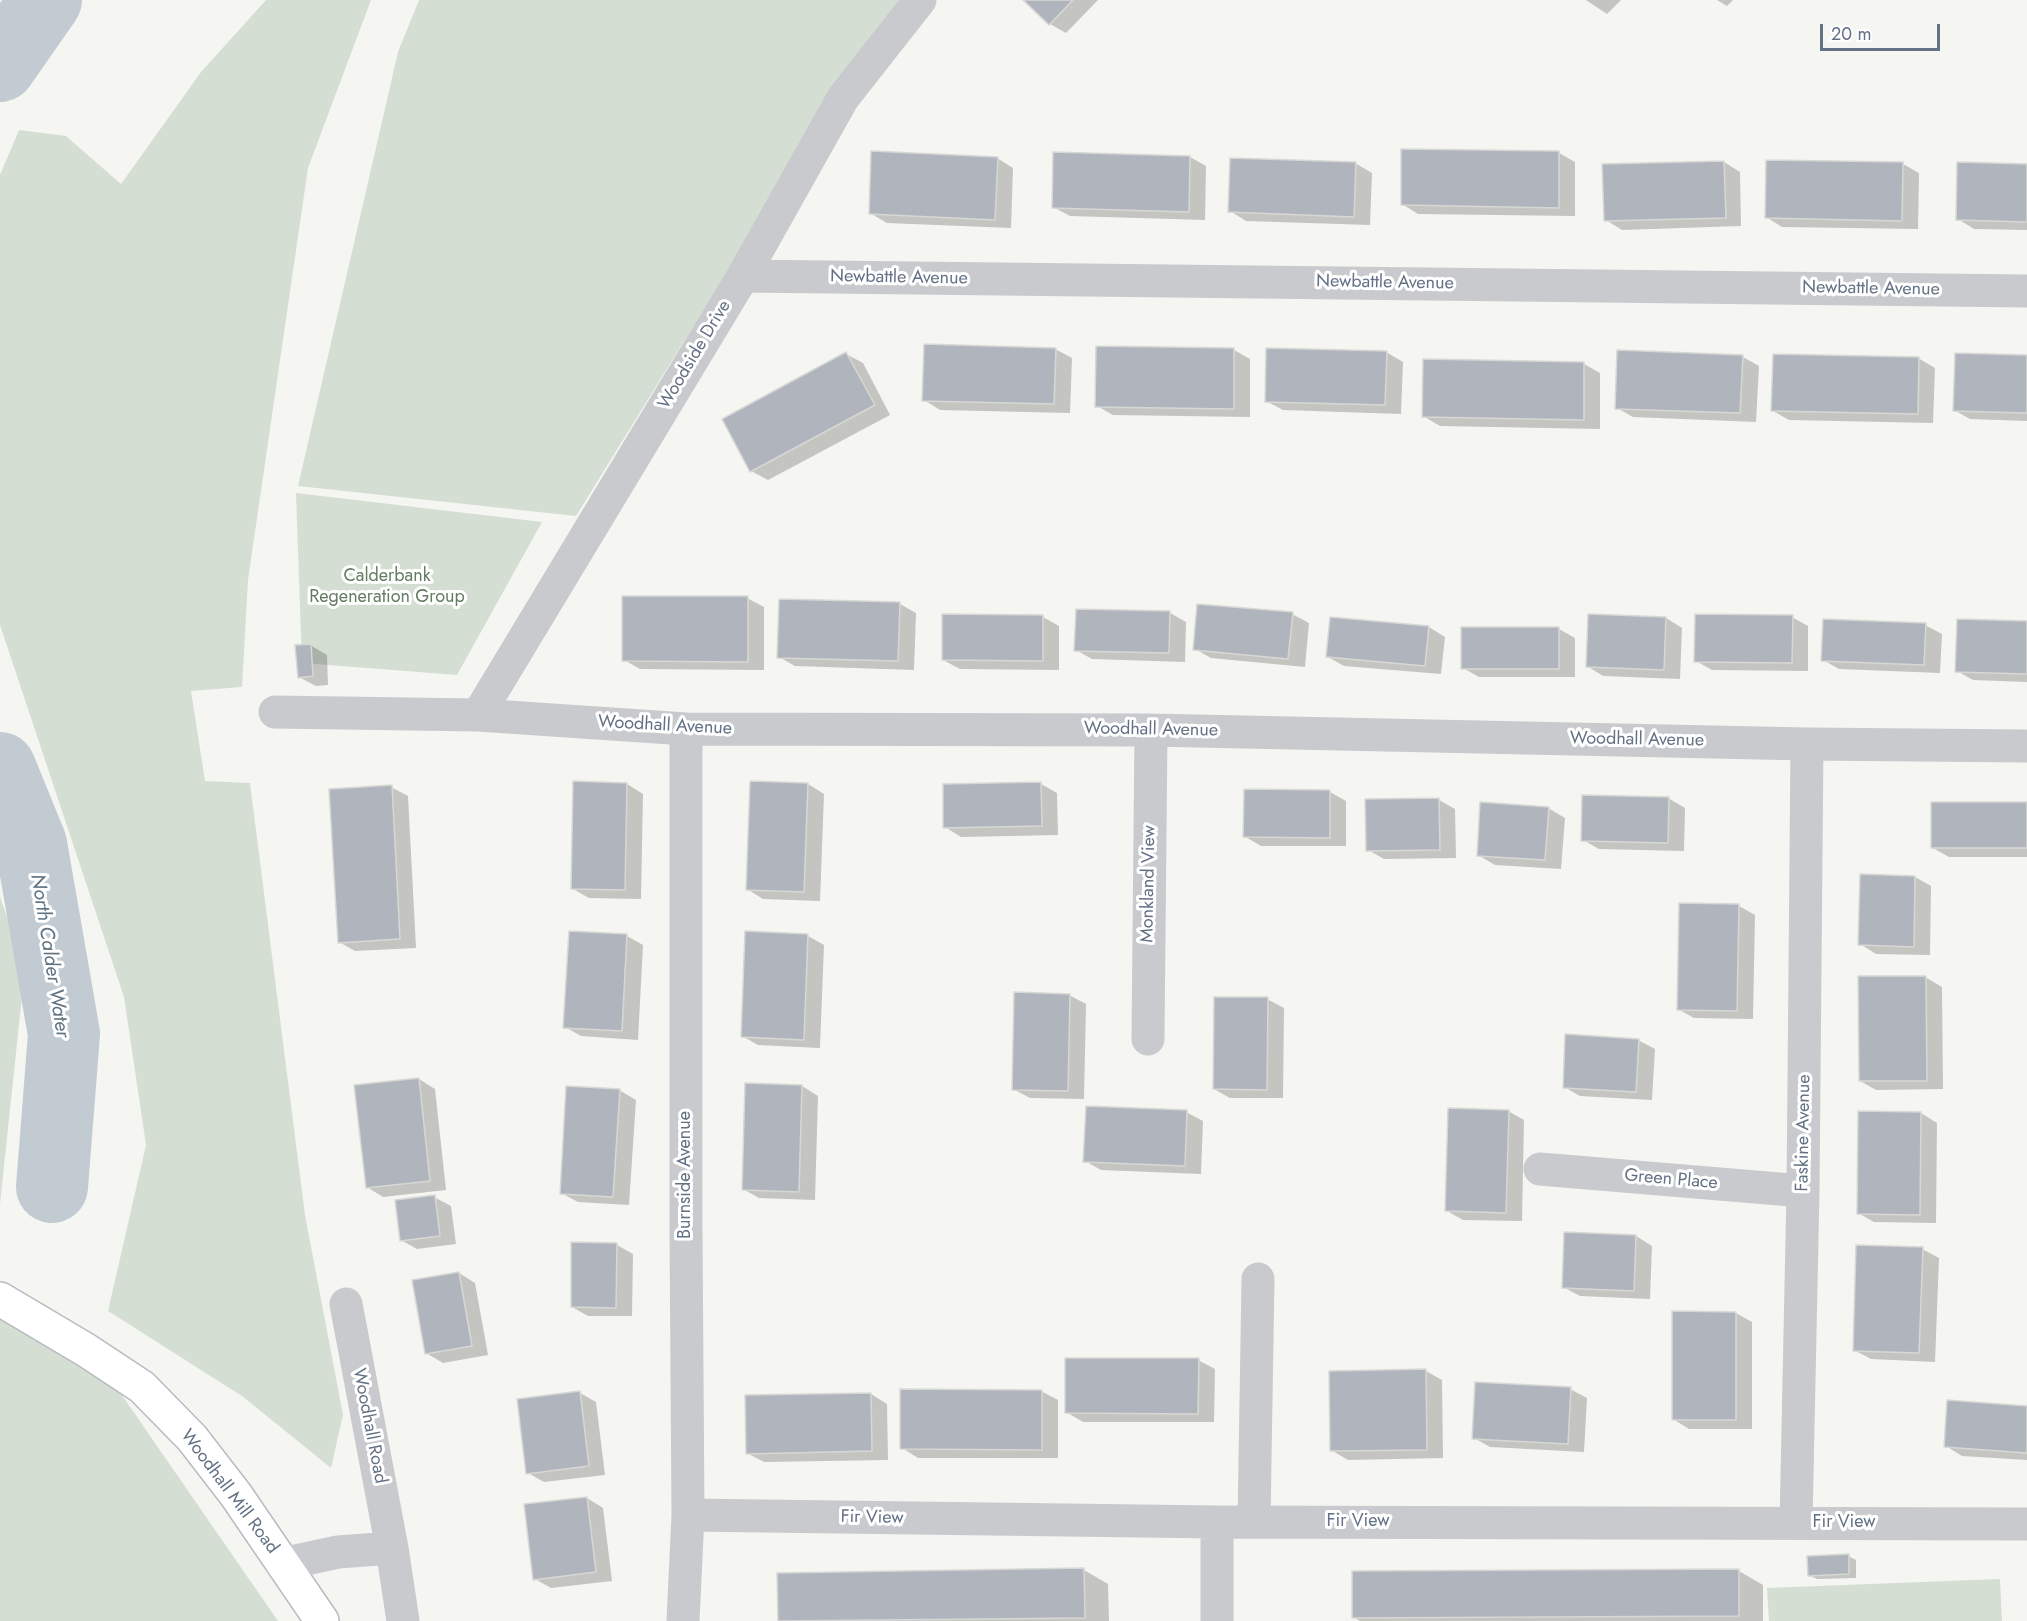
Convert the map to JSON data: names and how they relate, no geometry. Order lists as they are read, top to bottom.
{
  "streets": {
    "main road": ["Woodhall Mill Road"],
    "street": [
      "Newbattle Avenue",
      "Woodside Drive",
      "Woodhall Avenue",
      "Monkland View",
      "Faskine Avenue",
      "Burnside Avenue",
      "Green Place",
      "Woodhall Road",
      "Fir View"
    ]
  },
  "crossings": [
    ["Newbattle Avenue", "Woodside Drive"],
    ["Woodside Drive", "Woodhall Avenue"],
    ["Woodhall Avenue", "Monkland View"],
    ["Woodhall Avenue", "Faskine Avenue"],
    ["Woodhall Avenue", "Burnside Avenue"],
    ["Faskine Avenue", "Green Place"],
    ["Faskine Avenue", "Fir View"],
    ["Burnside Avenue", "Fir View"]
  ],
  "water": ["North Calder Water"],
  "parks": ["Calderbank Regeneration Group"],
  "scale_bar": "20 m"
}
